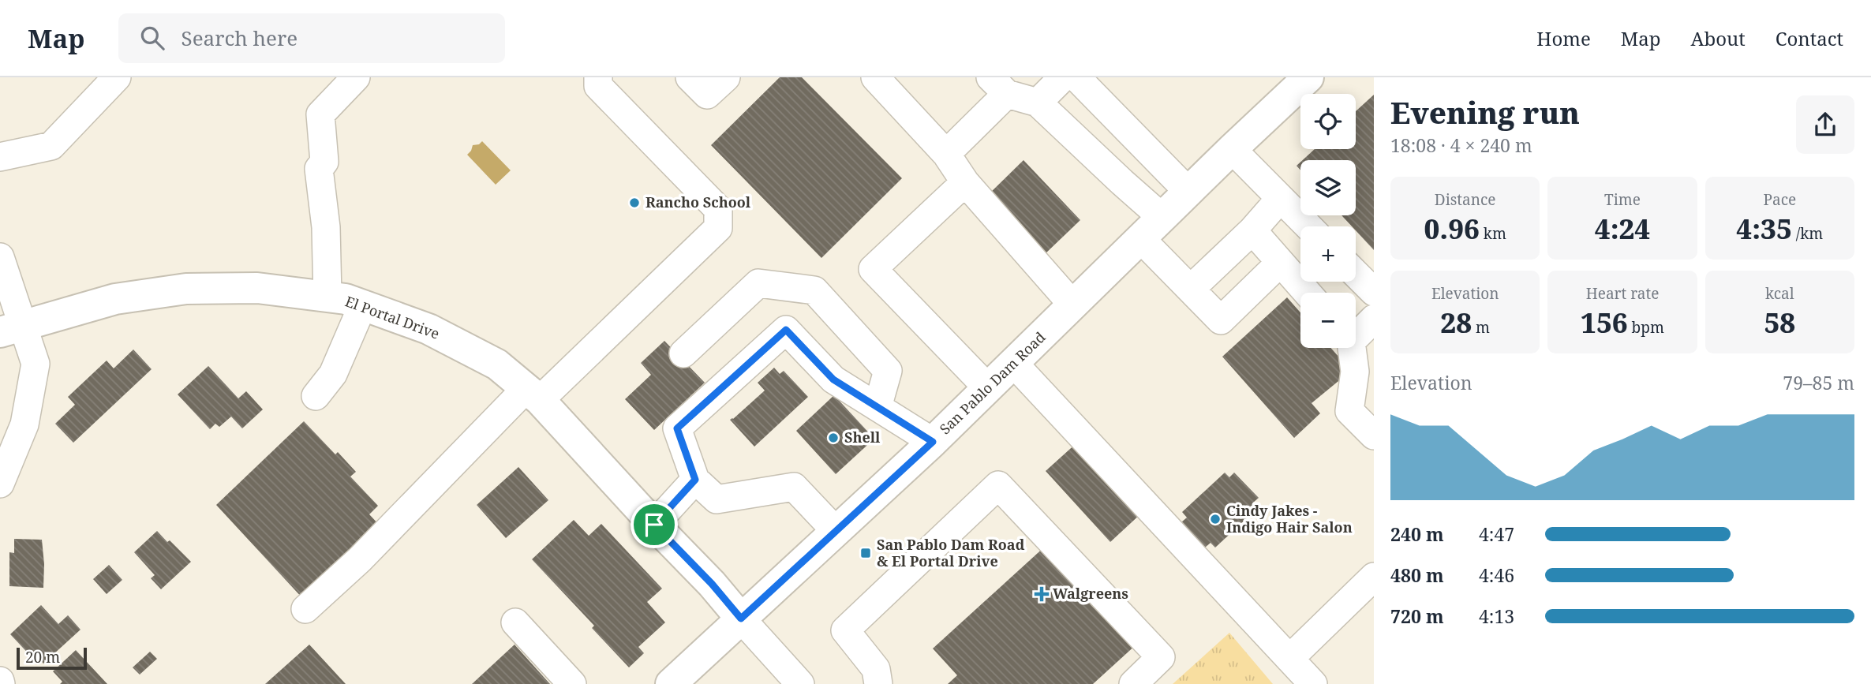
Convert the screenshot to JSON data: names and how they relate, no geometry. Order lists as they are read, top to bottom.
{
  "streets": {
    "main road": ["El Portal Drive", "San Pablo Dam Road"]
  },
  "crossings": [
    ["El Portal Drive", "San Pablo Dam Road"]
  ],
  "places": {
    "other": ["Rancho School", "Shell", "Cindy Jakes - Indigo Hair Salon"],
    "transit": ["San Pablo Dam Road & El Portal Drive"],
    "health": ["Walgreens"]
  },
  "scale_bar": "20 m",
  "page": {
    "header": "Map",
    "search": "Search here",
    "nav": [
      "Home",
      "Map",
      "About",
      "Contact"
    ],
    "heading": ["Evening run", "18:08 · 4 × 240 m"],
    "map_buttons": ["+", "−"],
    "stats": [
      ["Distance", "0.96 km"],
      ["Time", "4:24"],
      ["Pace", "4:35 /km"],
      ["Elevation", "28 m"],
      ["Heart rate", "156 bpm"],
      ["kcal", "58"]
    ],
    "chart": ["Elevation", "79–85 m"],
    "list": [
      {
        "name": "240 m",
        "note": "4:47"
      },
      {
        "name": "480 m",
        "note": "4:46"
      },
      {
        "name": "720 m",
        "note": "4:13"
      }
    ],
    "scale": "20 m"
  }
}
